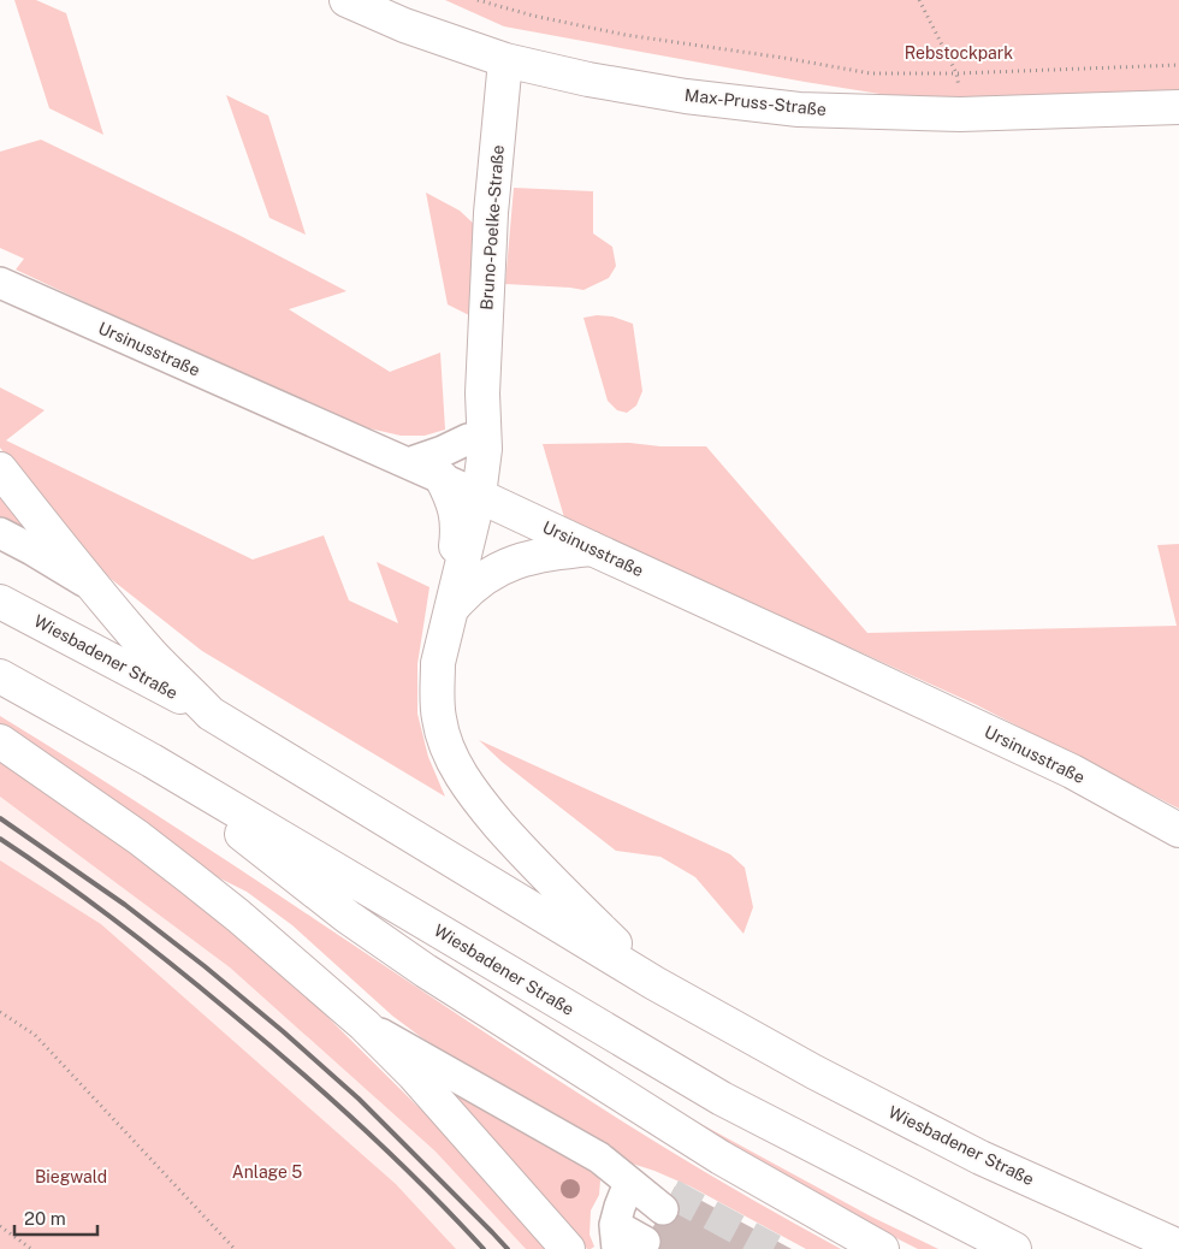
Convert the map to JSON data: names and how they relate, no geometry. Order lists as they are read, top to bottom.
{
  "streets": {
    "main road": [
      "Max-Pruss-Straße",
      "Bruno-Poelke-Straße",
      "Ursinusstraße",
      "Wiesbadener Straße"
    ]
  },
  "crossings": [
    ["Max-Pruss-Straße", "Bruno-Poelke-Straße"],
    ["Bruno-Poelke-Straße", "Ursinusstraße"]
  ],
  "parks": ["Rebstockpark", "Anlage 5", "Biegwald"],
  "scale_bar": "20 m"
}
